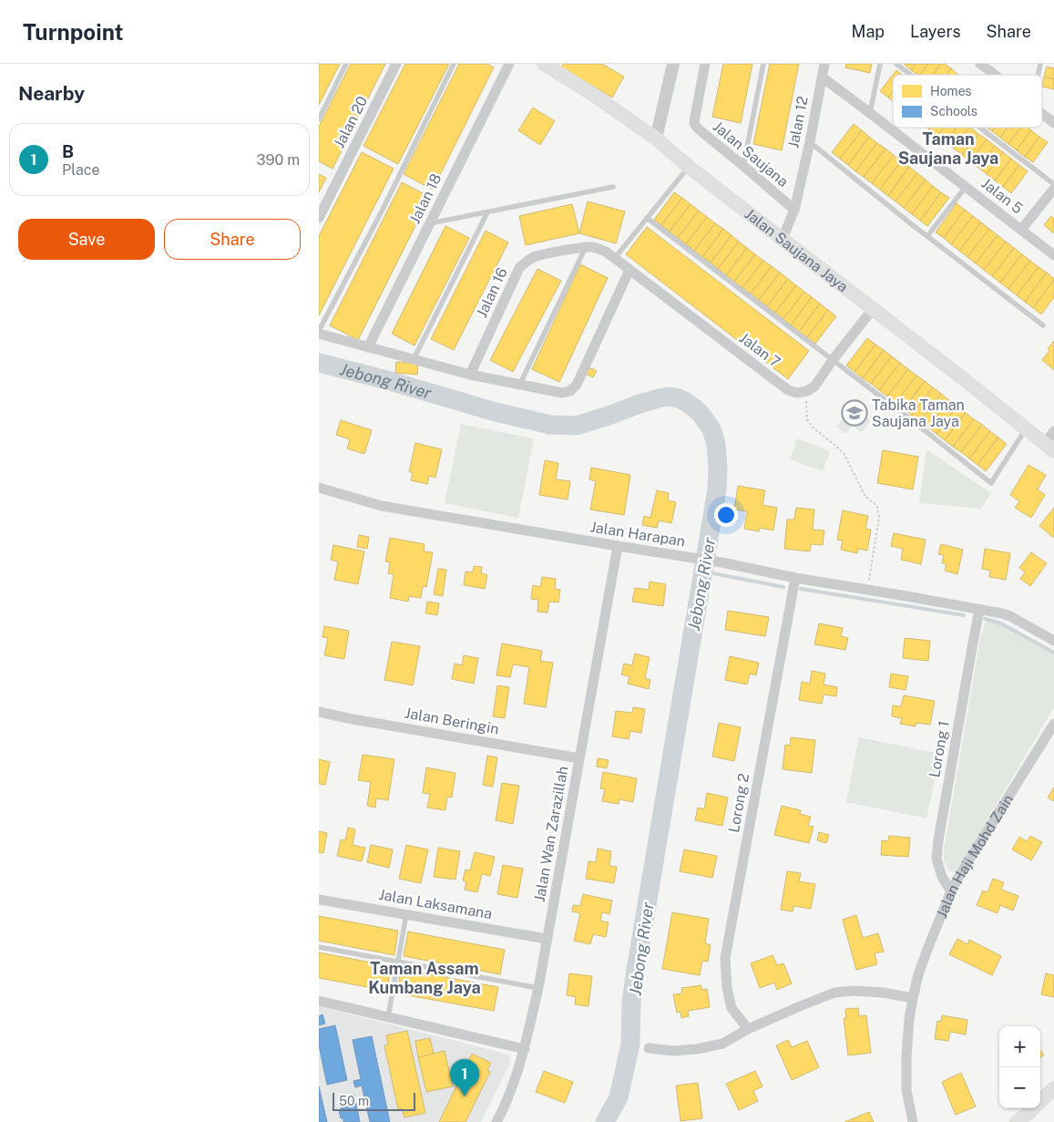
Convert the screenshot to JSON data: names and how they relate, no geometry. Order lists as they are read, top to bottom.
{
  "streets": {
    "main road": ["Jalan Saujana Jaya"],
    "street": [
      "Jalan 20",
      "Jalan 12",
      "Jalan Saujana",
      "Jalan 5",
      "Jalan 18",
      "Jalan 16",
      "Jalan 7",
      "Jalan Harapan",
      "Jalan Beringin",
      "Lorong 1",
      "Lorong 2",
      "Jalan Wan Zarazillah",
      "Jalan Haji Mohd Zain",
      "Jalan Laksamana"
    ]
  },
  "crossings": [
    ["Jalan 12", "Jalan Saujana"],
    ["Jalan 12", "Jalan 5"],
    ["Jalan 12", "Jalan Saujana Jaya"],
    ["Jalan 16", "Jalan 7"],
    ["Jalan Harapan", "Lorong 1"],
    ["Jalan Harapan", "Lorong 2"],
    ["Jalan Harapan", "Jalan Wan Zarazillah"],
    ["Jalan Beringin", "Jalan Wan Zarazillah"],
    ["Lorong 1", "Jalan Haji Mohd Zain"],
    ["Jalan Wan Zarazillah", "Jalan Laksamana"]
  ],
  "districts": ["Taman Saujana Jaya", "Taman Assam Kumbang Jaya"],
  "water": ["Jebong River"],
  "places": {
    "school or university": ["Tabika Taman Saujana Jaya"]
  },
  "legend": ["Homes", "Schools"],
  "scale_bar": "50 m",
  "page": {
    "header": "Turnpoint",
    "nav": ["Map", "Layers", "Share"],
    "heading": "Nearby",
    "list": [
      {
        "mark": "1",
        "name": "B",
        "note": "Place",
        "value": "390 m"
      }
    ],
    "buttons": ["Save", "Share"],
    "map_buttons": ["+", "−"],
    "pins": "1",
    "scale": "50 m"
  }
}
